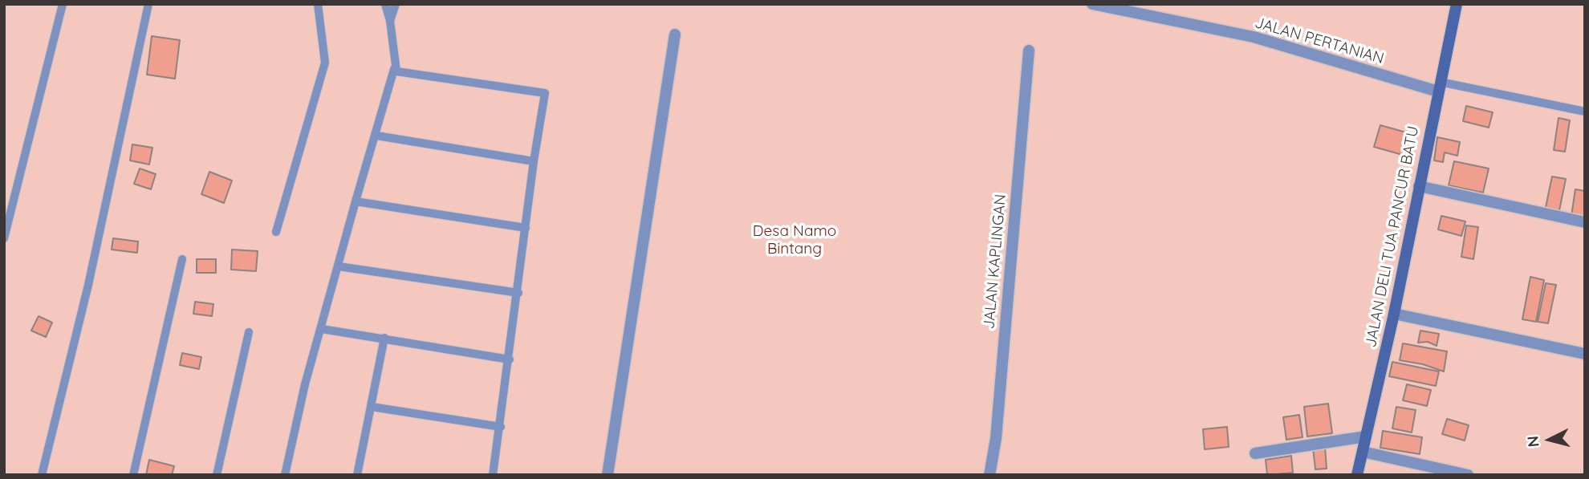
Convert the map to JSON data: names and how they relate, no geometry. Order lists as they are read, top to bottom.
{
  "streets": {
    "main road": ["JALAN DELI TUA PANCUR BATU"],
    "street": ["JALAN PERTANIAN", "JALAN KAPLINGAN"]
  },
  "crossings": [
    ["JALAN PERTANIAN", "JALAN DELI TUA PANCUR BATU"]
  ],
  "parks": ["Desa Namo Bintang"],
  "north": "left"
}
